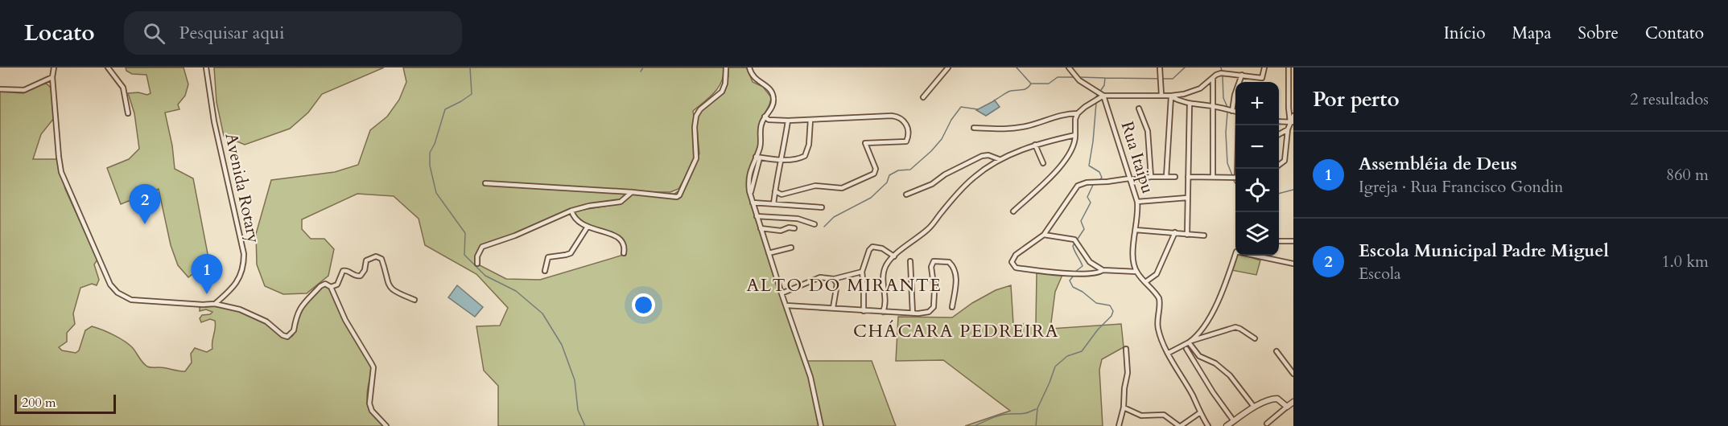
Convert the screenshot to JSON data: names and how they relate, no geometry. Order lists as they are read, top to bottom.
{
  "streets": {
    "street": ["Rua Itaipu", "Avenida Rotary"]
  },
  "districts": ["ALTO DO MIRANTE", "CHÁCARA PEDREIRA"],
  "scale_bar": "200 m",
  "page": {
    "header": "Locato",
    "search": "Pesquisar aqui",
    "nav": [
      "Início",
      "Mapa",
      "Sobre",
      "Contato"
    ],
    "heading": ["Por perto", "2 resultados"],
    "map_buttons": ["+", "−"],
    "list": [
      {
        "mark": "1",
        "name": "Assembléia de Deus",
        "note": "Igreja · Rua Francisco Gondin",
        "value": "860 m"
      },
      {
        "mark": "2",
        "name": "Escola Municipal Padre Miguel",
        "note": "Escola",
        "value": "1.0 km"
      }
    ],
    "pins": ["2", "1"],
    "scale": "200 m"
  }
}
